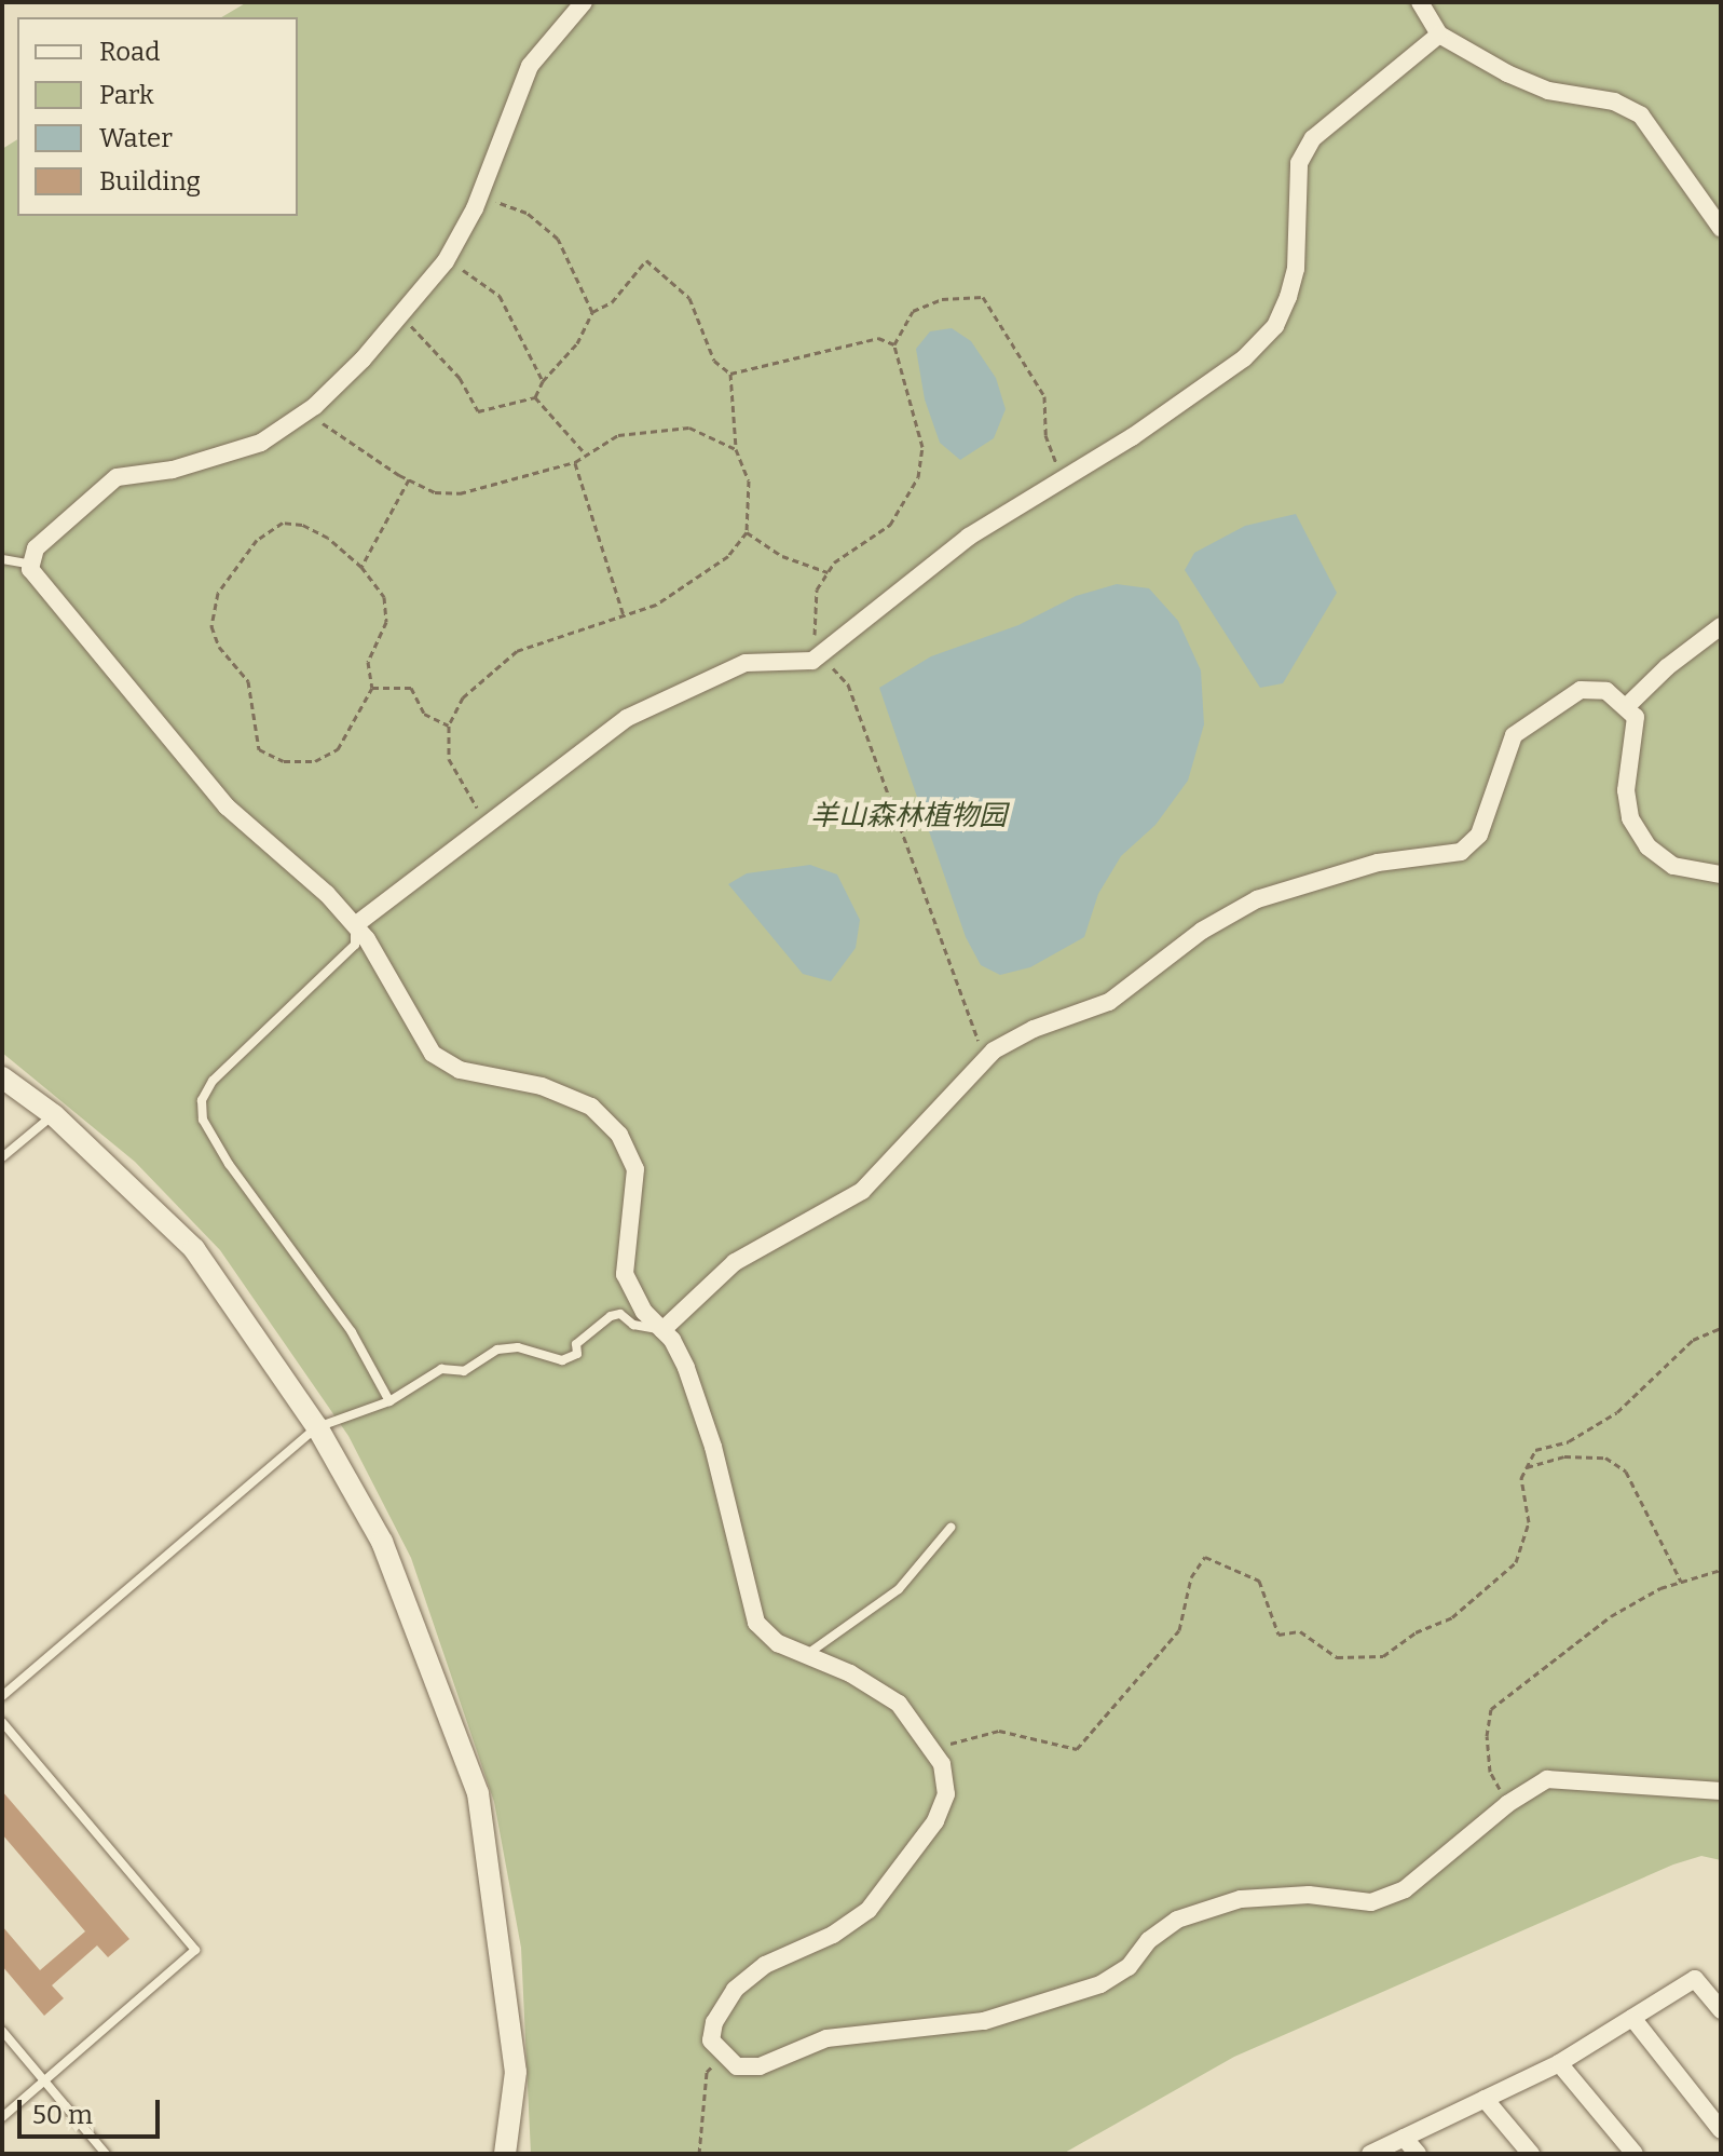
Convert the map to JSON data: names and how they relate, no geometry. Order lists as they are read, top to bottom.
{
  "parks": ["羊山森林植物园"],
  "legend": [
    "Road",
    "Park",
    "Water",
    "Building"
  ],
  "scale_bar": "50 m"
}
